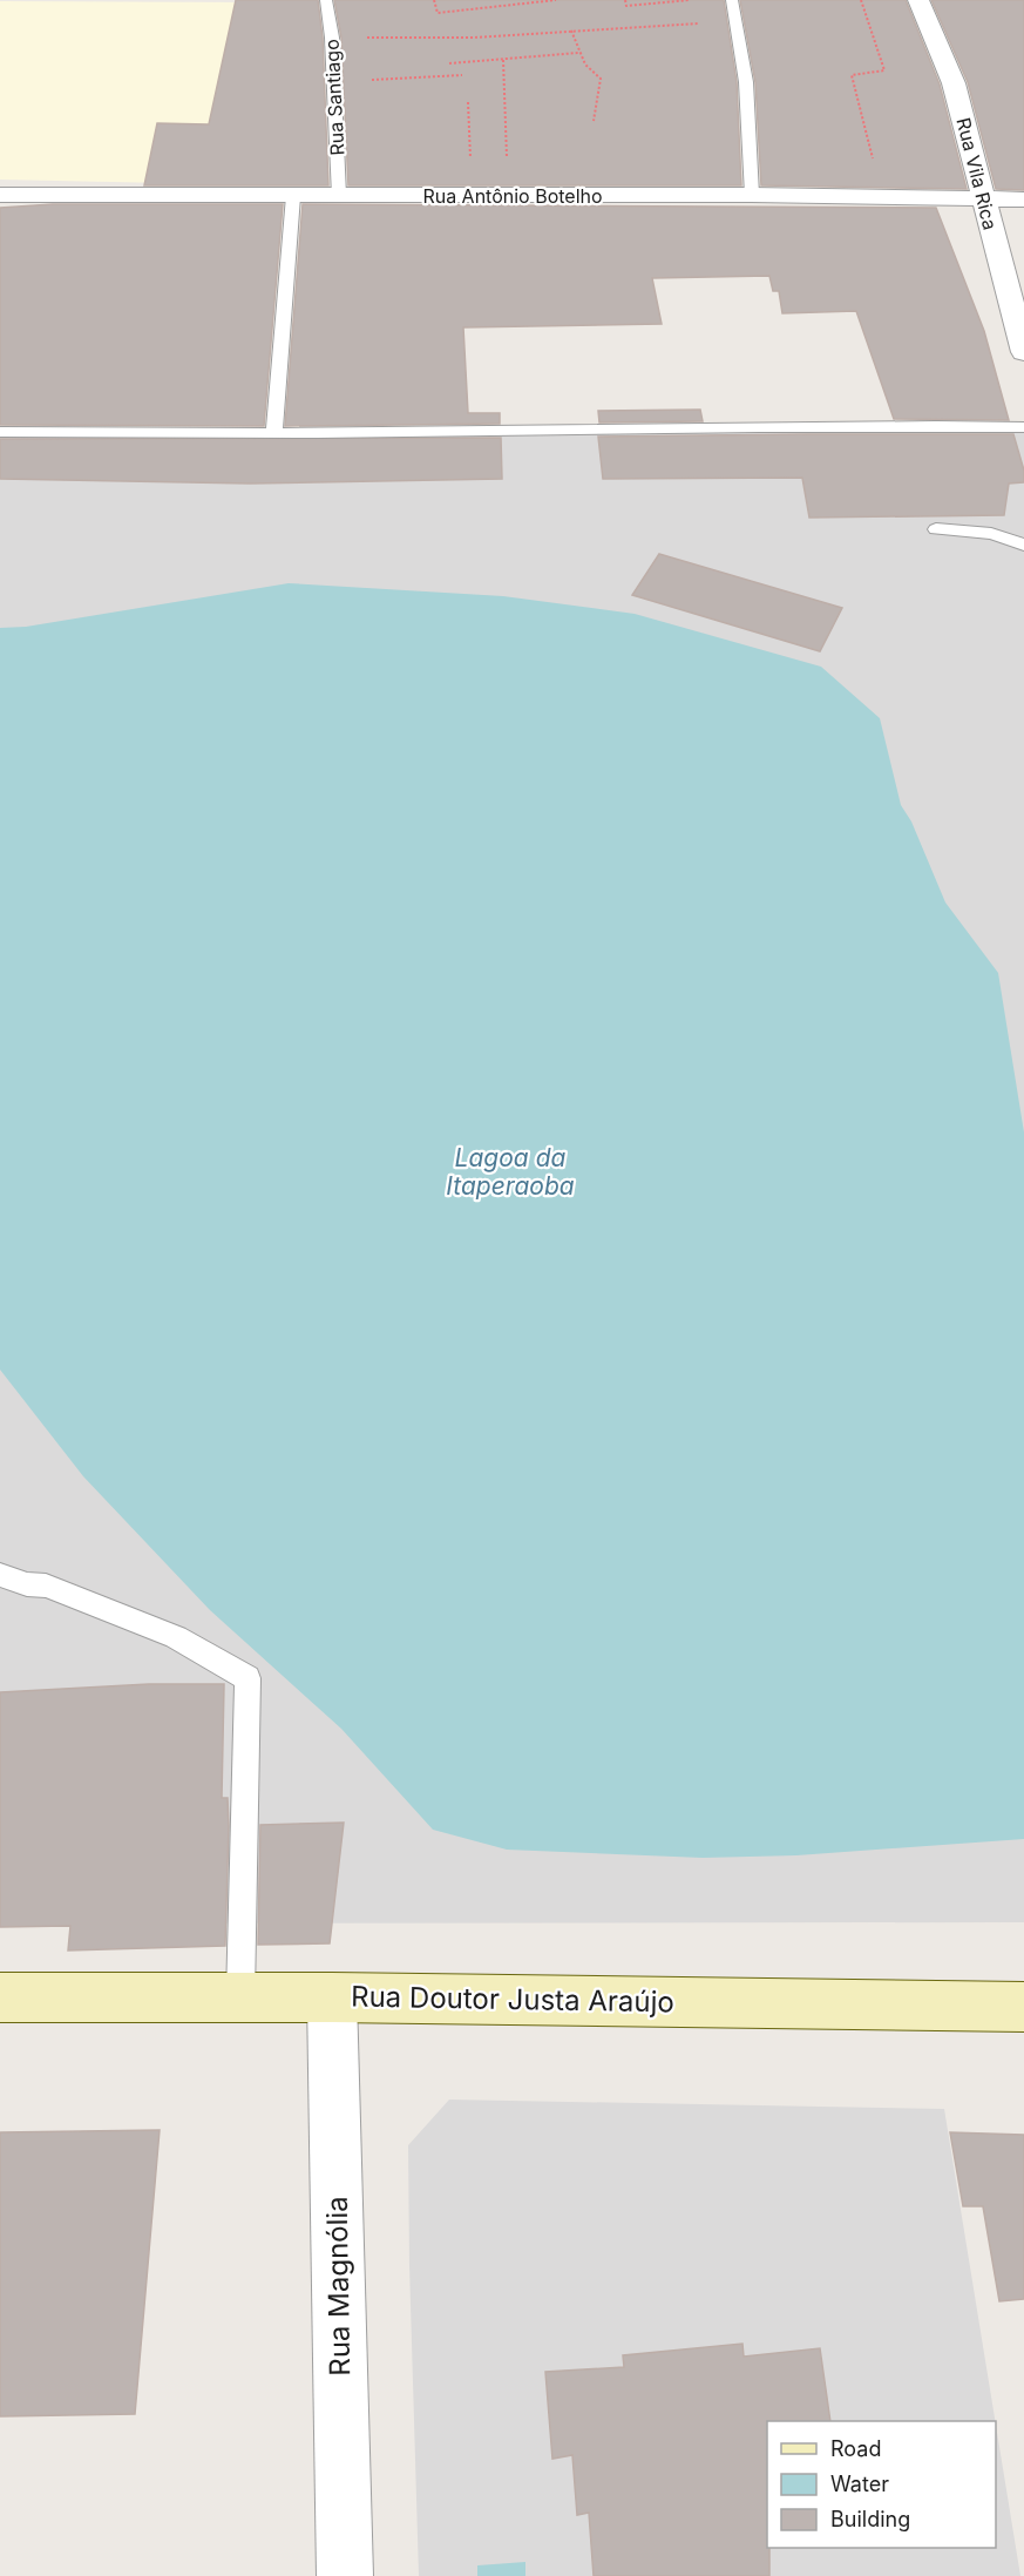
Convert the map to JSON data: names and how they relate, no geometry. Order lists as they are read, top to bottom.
{
  "streets": {
    "street": [
      "Rua Vila Rica",
      "Rua Antônio Botelho",
      "Rua Doutor Justa Araújo",
      "Rua Magnólia"
    ],
    "lane": ["Rua Santiago"]
  },
  "crossings": [
    ["Rua Santiago", "Rua Antônio Botelho"],
    ["Rua Vila Rica", "Rua Antônio Botelho"],
    ["Rua Doutor Justa Araújo", "Rua Magnólia"]
  ],
  "water": ["Lagoa da Itaperaoba"],
  "legend": ["Road", "Water", "Building"]
}
